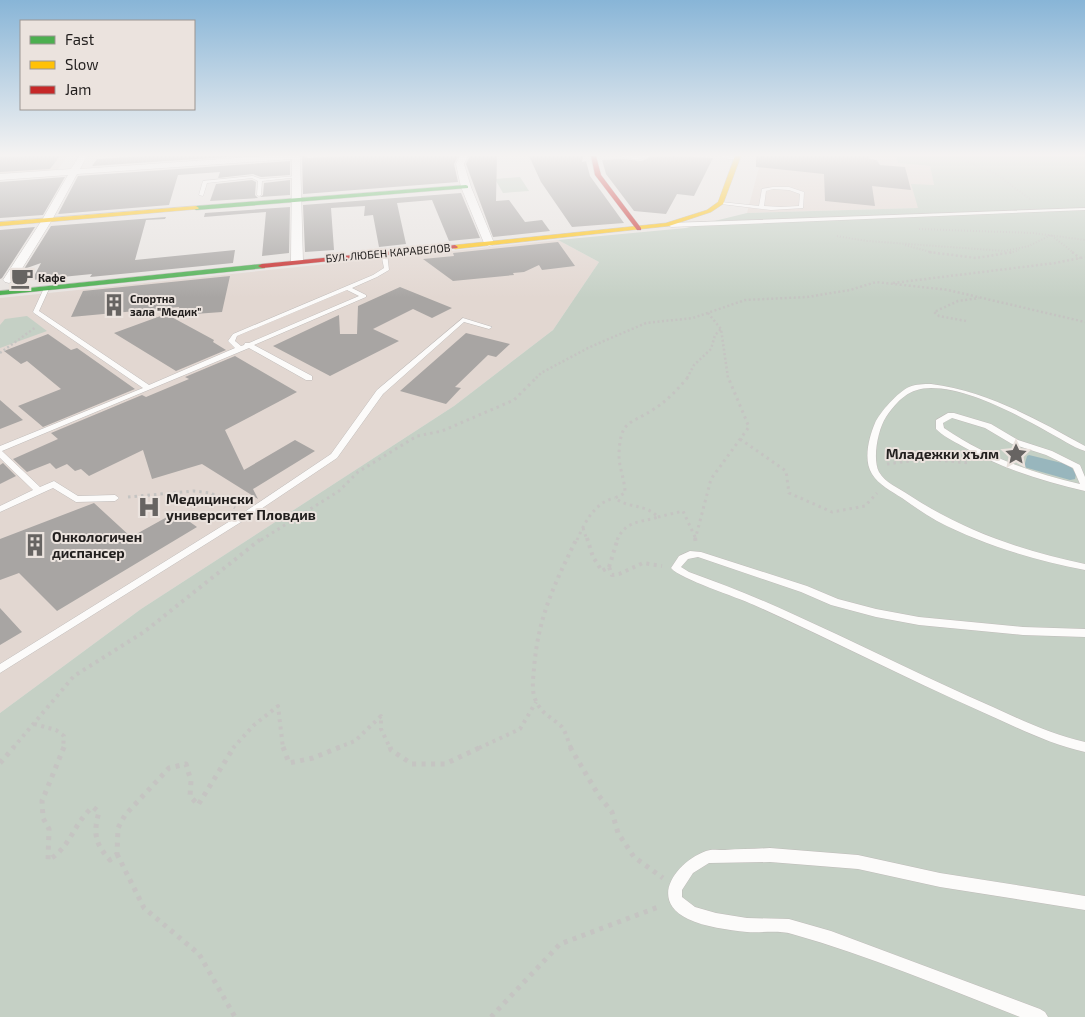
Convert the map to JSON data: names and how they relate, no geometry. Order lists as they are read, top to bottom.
{
  "streets": {
    "street": ["БУЛ. ЛЮБЕН КАРАВЕЛОВ"]
  },
  "places": {
    "cafe": ["Кафе"],
    "building": ["Спортна зала \"Медик\"", "Онкологичен диспансер"],
    "place": ["Младежки хълм"],
    "hospital": ["Медицински университет Пловдив"]
  },
  "legend": ["Fast", "Slow", "Jam"]
}
